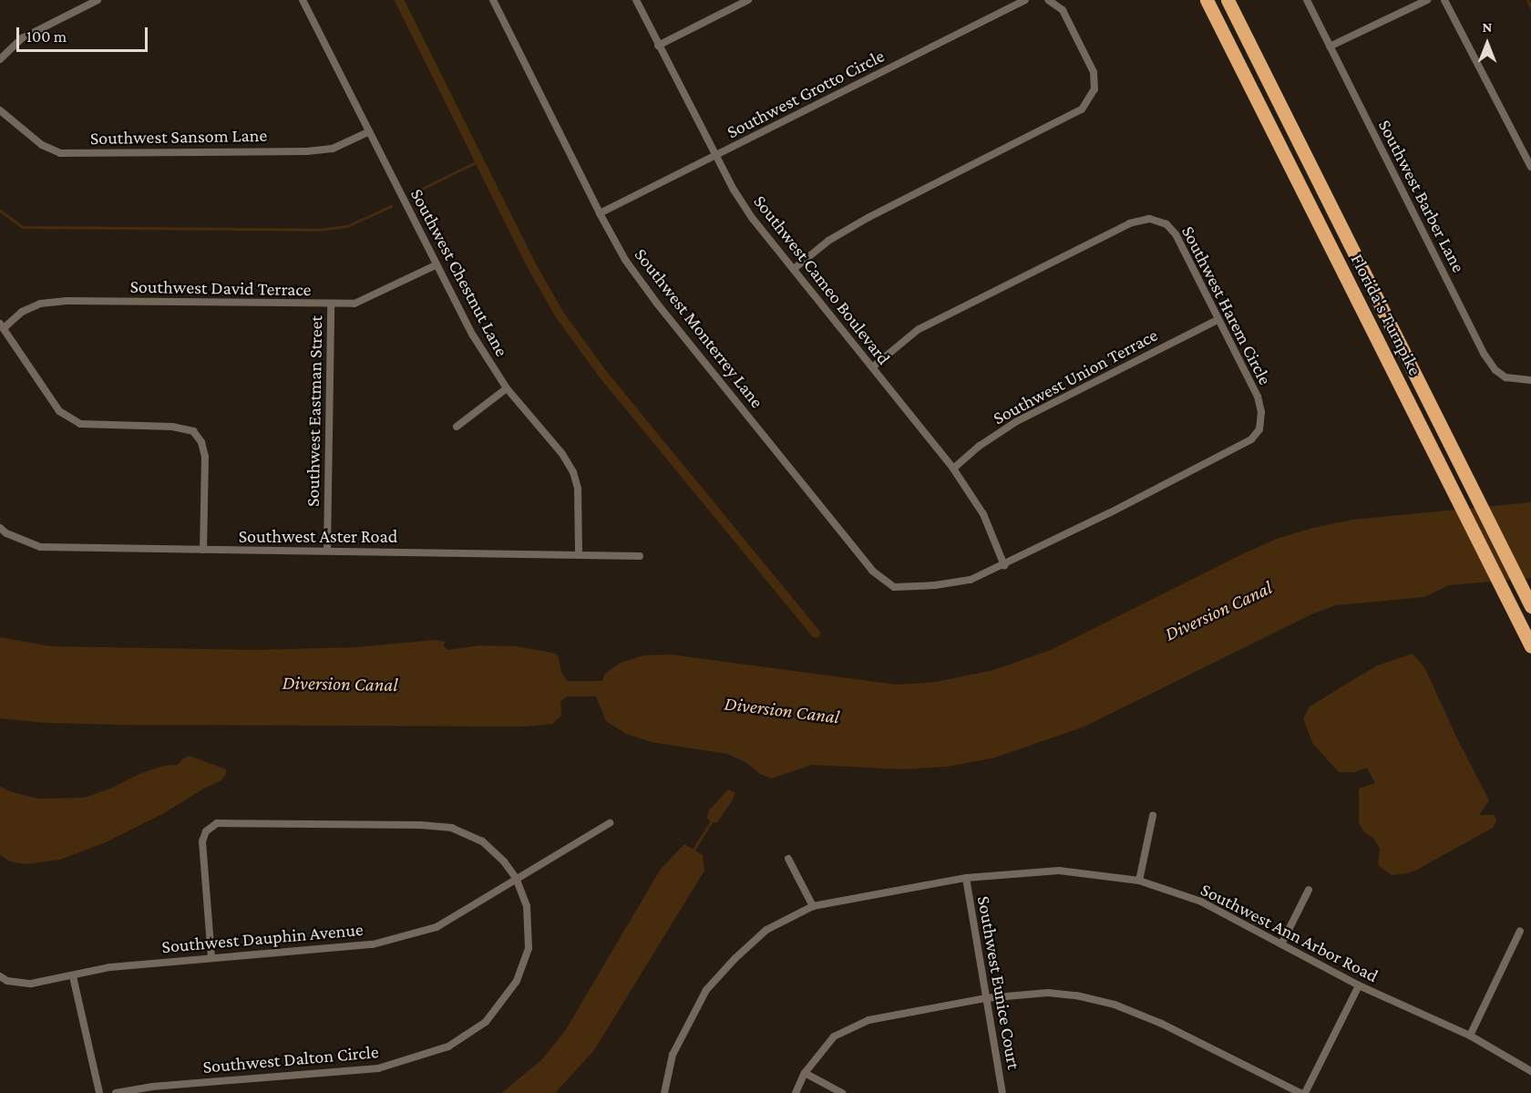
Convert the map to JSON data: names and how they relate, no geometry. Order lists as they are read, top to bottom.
{
  "streets": {
    "highway": ["Florida's Turnpike"],
    "street": [
      "Southwest Grotto Circle",
      "Southwest Sansom Lane",
      "Southwest Barber Lane",
      "Southwest Chestnut Lane",
      "Southwest Cameo Boulevard",
      "Southwest David Terrace",
      "Southwest Harem Circle",
      "Southwest Monterrey Lane",
      "Southwest Union Terrace",
      "Southwest Eastman Street",
      "Southwest Aster Road",
      "Southwest Ann Arbor Road",
      "Southwest Dauphin Avenue",
      "Southwest Eunice Court",
      "Southwest Dalton Circle"
    ]
  },
  "crossings": [
    ["Southwest Grotto Circle", "Southwest Cameo Boulevard"],
    ["Southwest Grotto Circle", "Southwest Monterrey Lane"],
    ["Southwest Sansom Lane", "Southwest Chestnut Lane"],
    ["Southwest Chestnut Lane", "Southwest David Terrace"],
    ["Southwest Chestnut Lane", "Southwest Aster Road"],
    ["Southwest Cameo Boulevard", "Southwest Harem Circle"],
    ["Southwest Cameo Boulevard", "Southwest Union Terrace"],
    ["Southwest David Terrace", "Southwest Eastman Street"],
    ["Southwest Harem Circle", "Southwest Monterrey Lane"],
    ["Southwest Harem Circle", "Southwest Union Terrace"],
    ["Southwest Eastman Street", "Southwest Aster Road"],
    ["Southwest Ann Arbor Road", "Southwest Eunice Court"],
    ["Southwest Dauphin Avenue", "Southwest Dalton Circle"]
  ],
  "water": ["Diversion Canal"],
  "scale_bar": "100 m",
  "north": "top"
}
